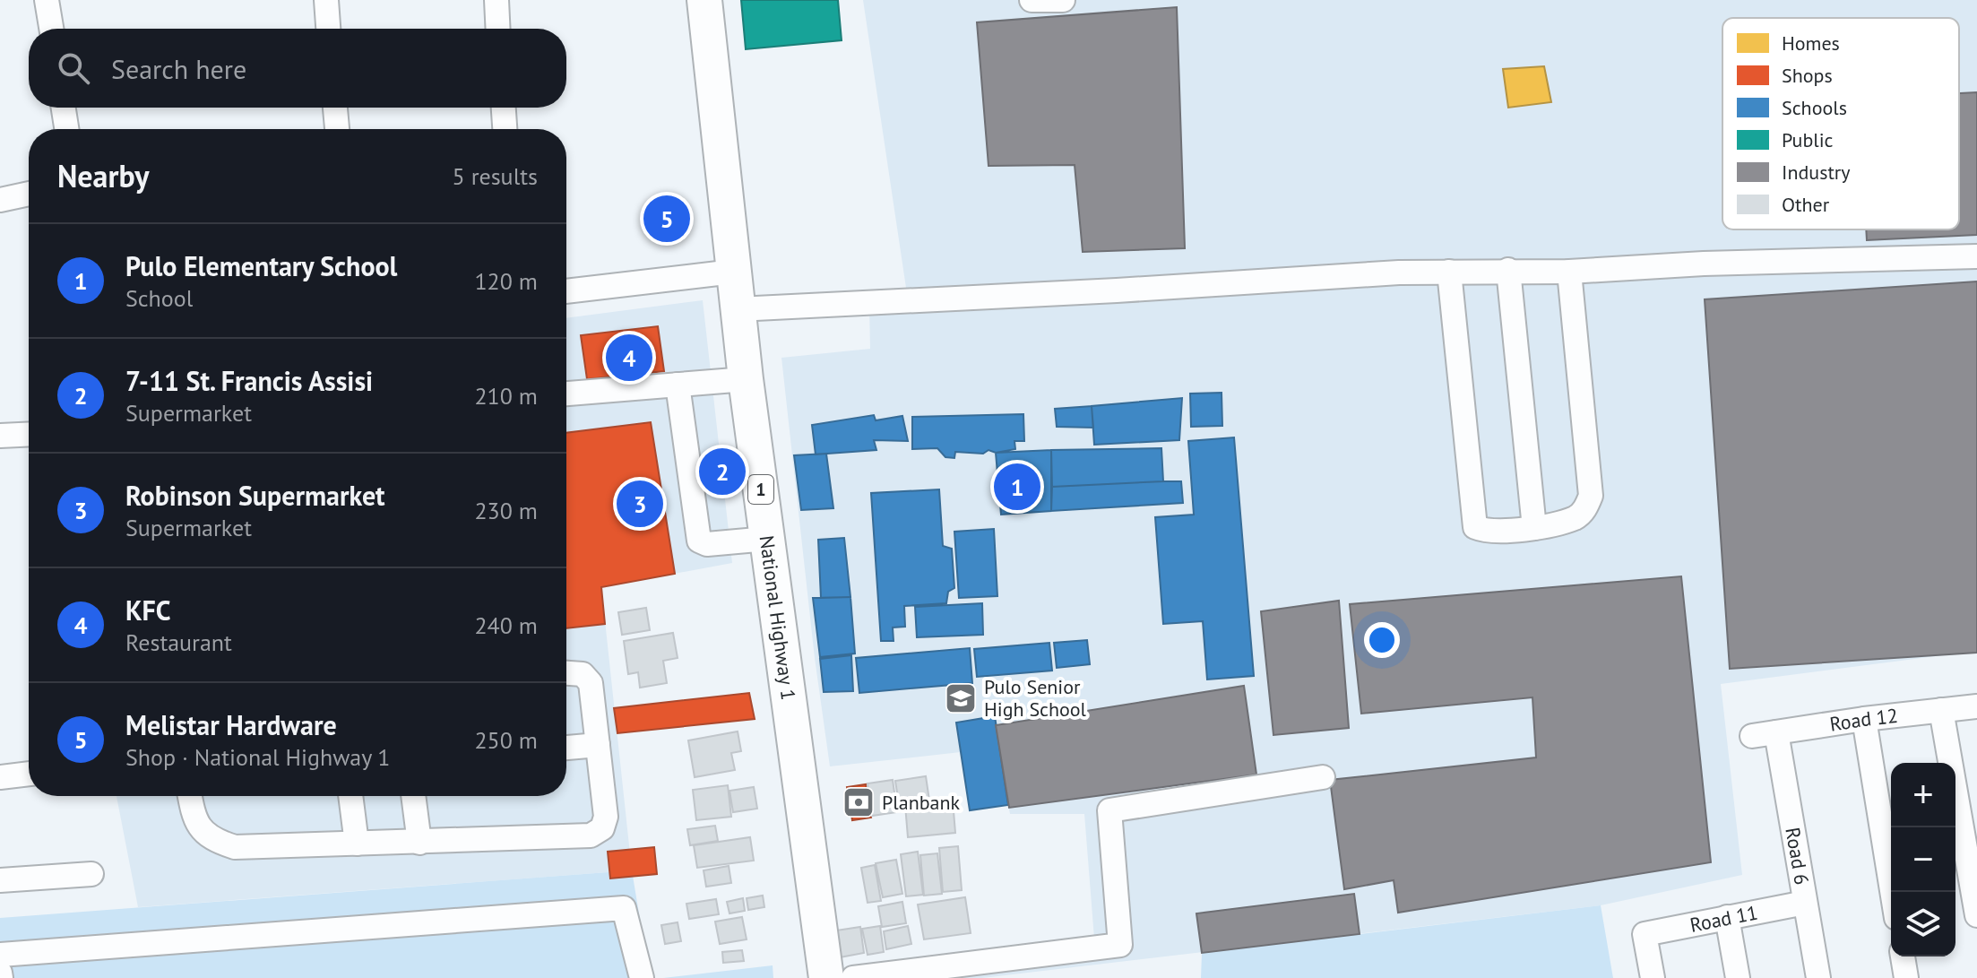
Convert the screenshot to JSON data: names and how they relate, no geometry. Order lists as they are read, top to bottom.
{
  "streets": {
    "highway": ["1", "National Highway 1"],
    "street": ["Road 12", "Road 6", "Road 11"]
  },
  "crossings": [
    ["Road 12", "Road 6"],
    ["Road 6", "Road 11"]
  ],
  "places": {
    "school or university": ["Pulo Senior High School"],
    "bank": ["Planbank"]
  },
  "legend": [
    "Homes",
    "Shops",
    "Schools",
    "Public",
    "Industry",
    "Other"
  ],
  "page": {
    "search": "Search here",
    "heading": ["Nearby", "5 results"],
    "pins": [
      "5",
      "4",
      "2",
      "1",
      "3"
    ],
    "list": [
      {
        "mark": "1",
        "name": "Pulo Elementary School",
        "note": "School",
        "value": "120 m"
      },
      {
        "mark": "2",
        "name": "7-11 St. Francis Assisi",
        "note": "Supermarket",
        "value": "210 m"
      },
      {
        "mark": "3",
        "name": "Robinson Supermarket",
        "note": "Supermarket",
        "value": "230 m"
      },
      {
        "mark": "4",
        "name": "KFC",
        "note": "Restaurant",
        "value": "240 m"
      },
      {
        "mark": "5",
        "name": "Melistar Hardware",
        "note": "Shop · National Highway 1",
        "value": "250 m"
      }
    ],
    "map_buttons": ["+", "−"]
  }
}
